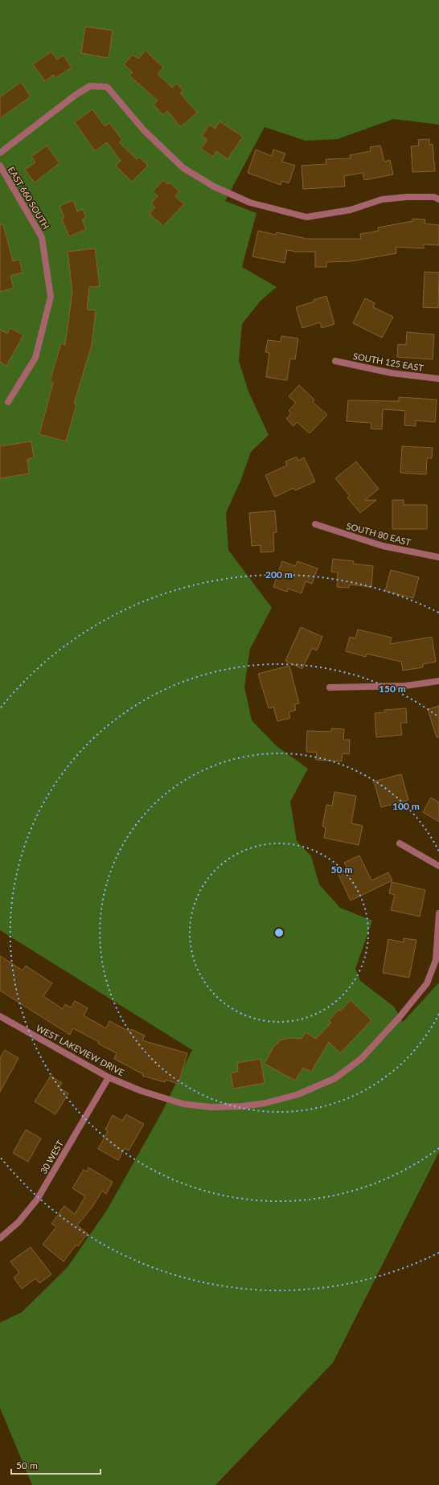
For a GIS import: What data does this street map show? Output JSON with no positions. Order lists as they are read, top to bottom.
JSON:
{
  "streets": {
    "street": [
      "EAST 660 SOUTH",
      "SOUTH 125 EAST",
      "SOUTH 80 EAST",
      "WEST LAKEVIEW DRIVE",
      "30 WEST"
    ]
  },
  "crossings": [
    ["WEST LAKEVIEW DRIVE", "30 WEST"]
  ],
  "scale_bar": "50 m",
  "rings": [
    "200 m",
    "150 m",
    "100 m",
    "50 m"
  ]
}
